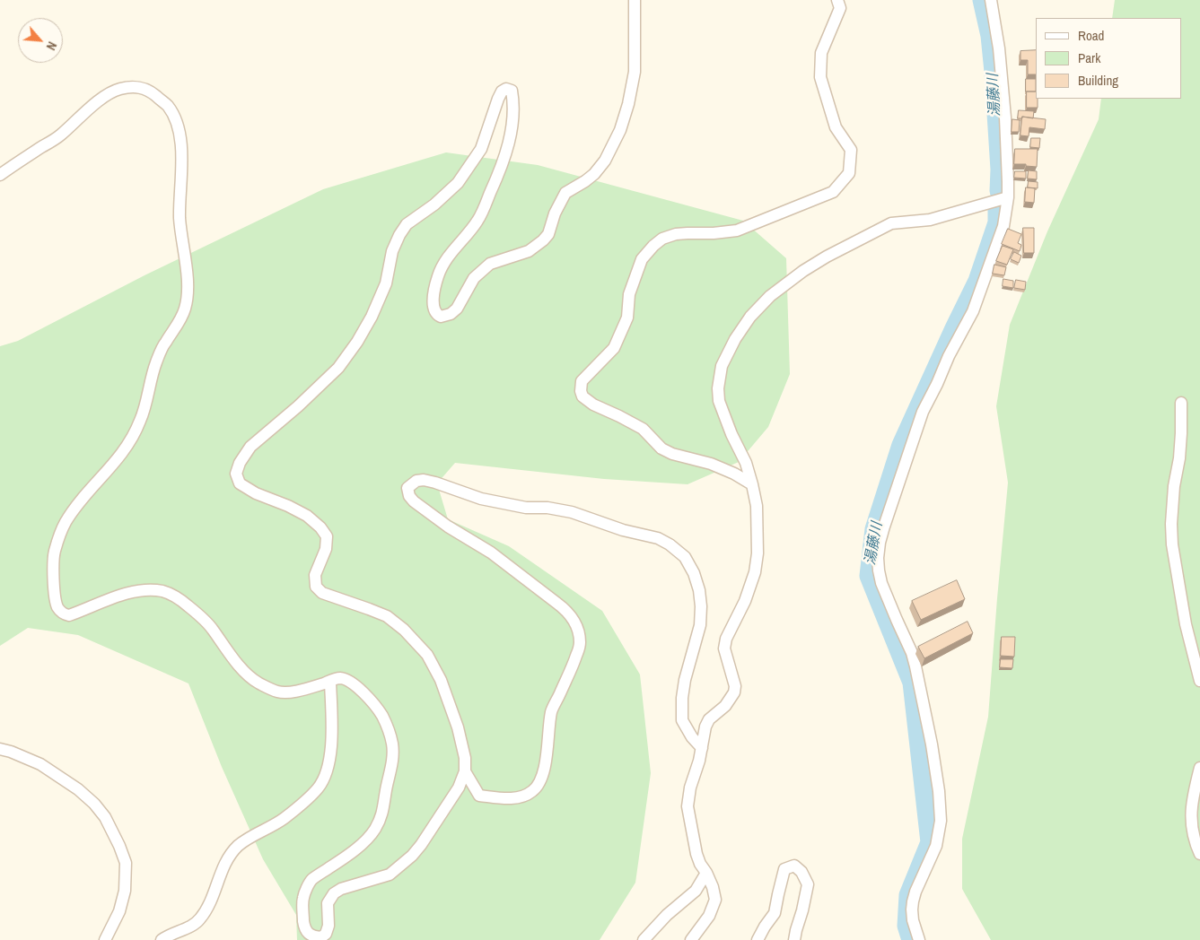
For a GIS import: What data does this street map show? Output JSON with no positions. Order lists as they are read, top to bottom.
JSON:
{
  "water": ["湯藤川"],
  "legend": ["Road", "Park", "Building"],
  "north": "bottom right"
}
